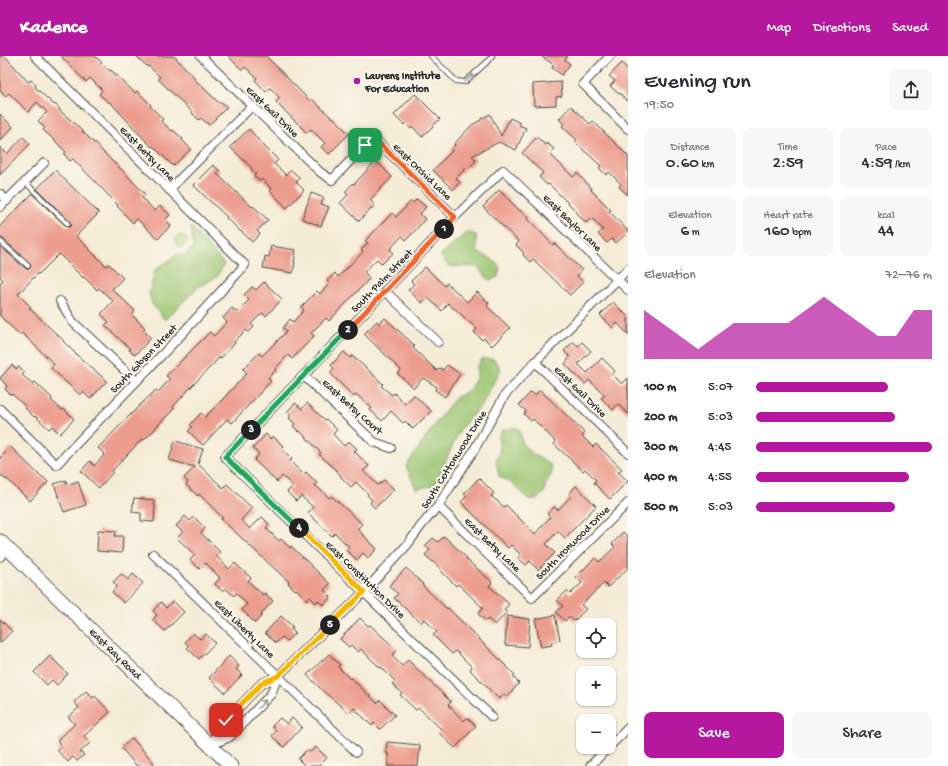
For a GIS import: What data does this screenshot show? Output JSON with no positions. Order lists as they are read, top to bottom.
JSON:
{
  "streets": {
    "main road": ["East Ray Road"],
    "street": [
      "East Gail Drive",
      "East Betsy Lane",
      "East Orchid Lane",
      "East Baylor Lane",
      "South Palm Street",
      "South Gibson Street",
      "East Betsy Court",
      "South Cottonwood Drive",
      "South Ironwood Drive",
      "East Constitution Drive",
      "East Liberty Lane"
    ]
  },
  "crossings": [
    ["East Gail Drive", "East Orchid Lane"],
    ["East Gail Drive", "South Cottonwood Drive"],
    ["East Betsy Lane", "South Gibson Street"],
    ["East Betsy Lane", "South Cottonwood Drive"],
    ["East Betsy Lane", "South Ironwood Drive"],
    ["East Orchid Lane", "South Palm Street"],
    ["East Baylor Lane", "South Palm Street"],
    ["East Baylor Lane", "South Cottonwood Drive"],
    ["South Palm Street", "East Betsy Court"],
    ["South Palm Street", "East Constitution Drive"],
    ["South Cottonwood Drive", "East Constitution Drive"],
    ["South Cottonwood Drive", "East Liberty Lane"],
    ["South Cottonwood Drive", "East Ray Road"]
  ],
  "places": ["Laurens Institute For Education"],
  "page": {
    "header": "Kadence",
    "nav": ["Map", "Directions", "Saved"],
    "heading": ["Evening run", "19:50"],
    "stats": [
      ["Distance", "0.60 km"],
      ["Time", "2:59"],
      ["Pace", "4:59 /km"],
      ["Elevation", "6 m"],
      ["Heart rate", "160 bpm"],
      ["kcal", "44"]
    ],
    "pins": [
      "1",
      "2",
      "3",
      "4",
      "5"
    ],
    "chart": ["Elevation", "72–76 m"],
    "list": [
      {
        "name": "100 m",
        "note": "5:07"
      },
      {
        "name": "200 m",
        "note": "5:03"
      },
      {
        "name": "300 m",
        "note": "4:45"
      },
      {
        "name": "400 m",
        "note": "4:55"
      },
      {
        "name": "500 m",
        "note": "5:03"
      }
    ],
    "map_buttons": ["+", "−"],
    "buttons": ["Save", "Share"]
  }
}
